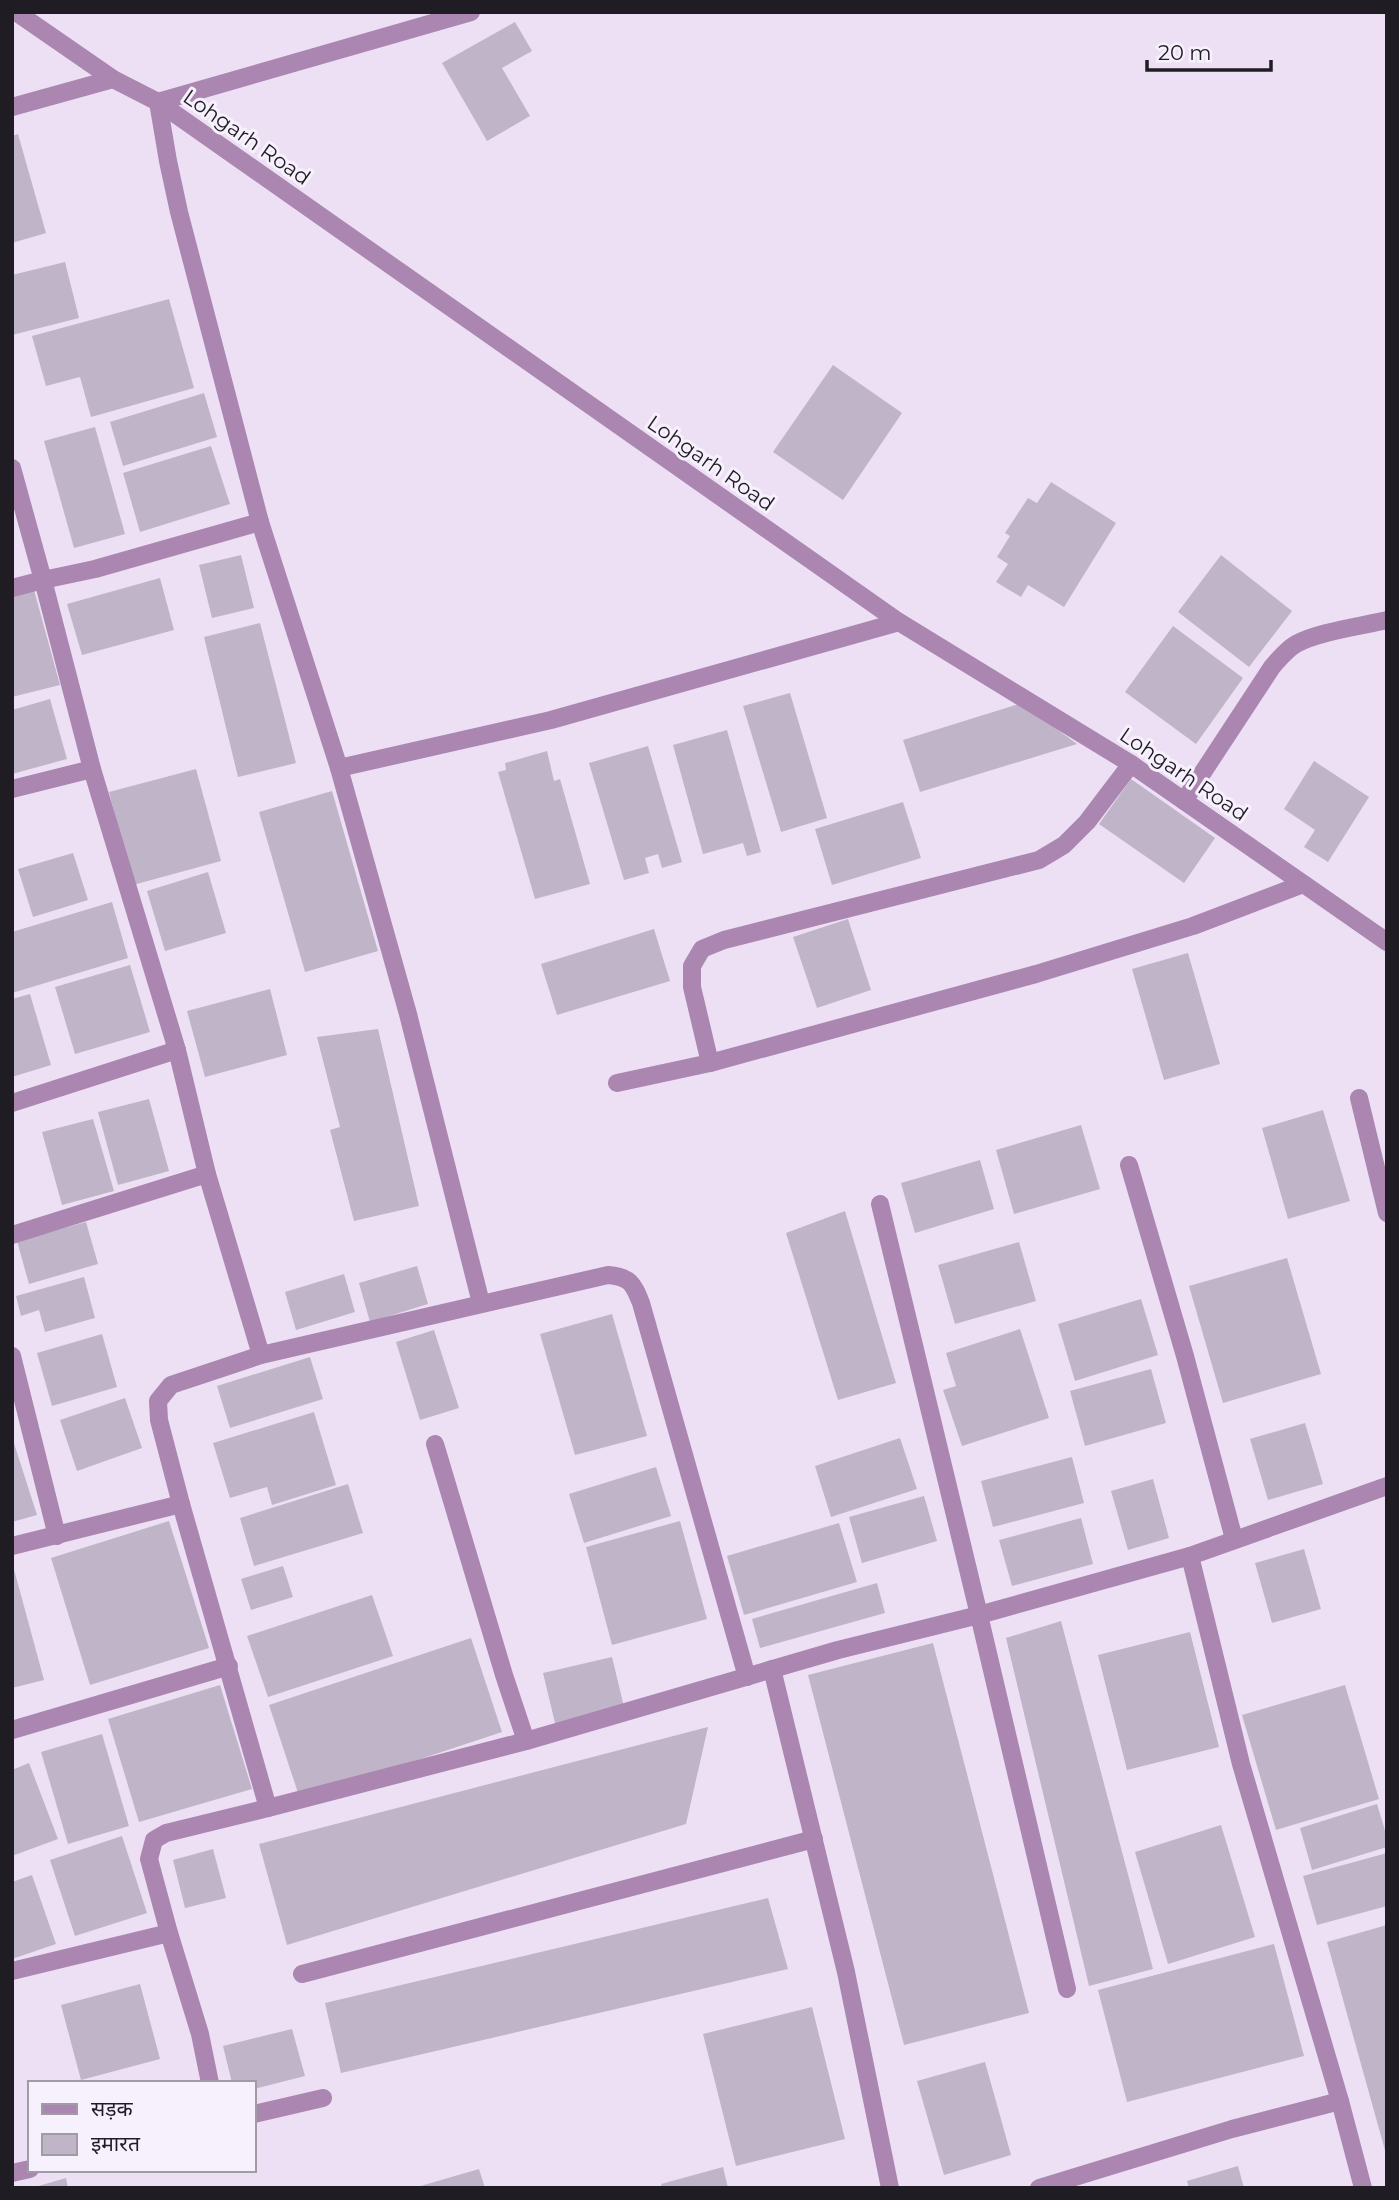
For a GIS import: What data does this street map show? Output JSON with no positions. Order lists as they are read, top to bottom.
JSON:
{
  "streets": {
    "street": ["Lohgarh Road"]
  },
  "legend": ["सड़क", "इमारत"],
  "scale_bar": "20 m"
}
